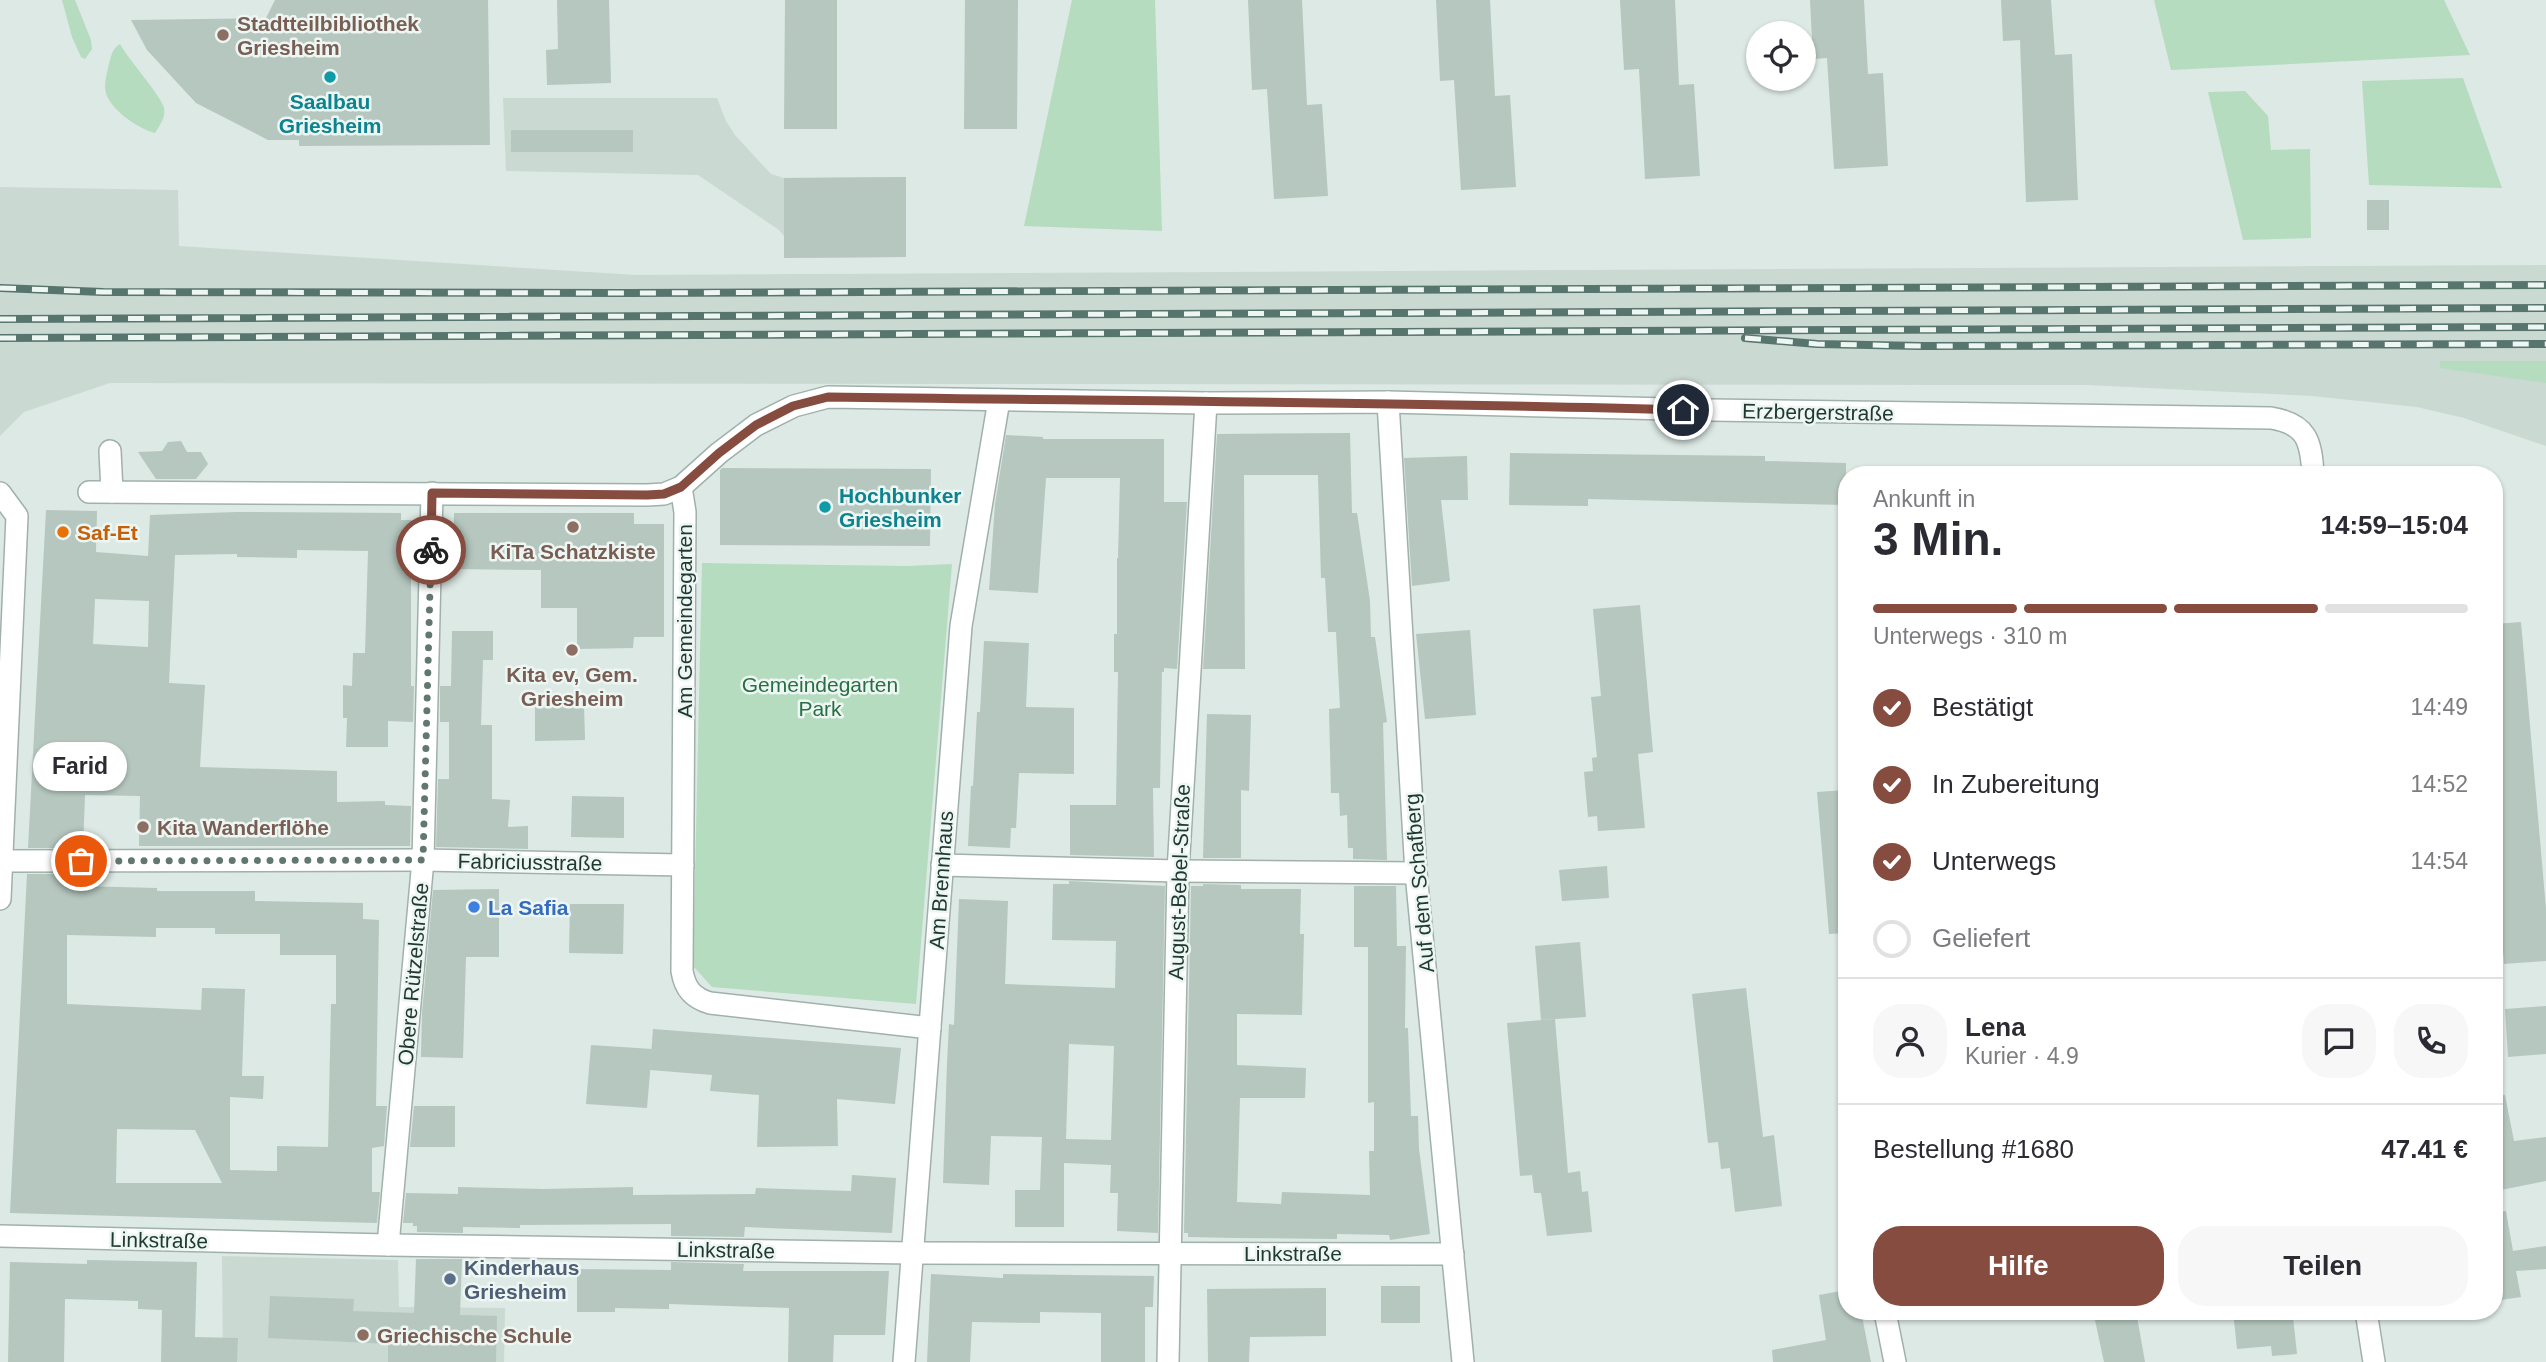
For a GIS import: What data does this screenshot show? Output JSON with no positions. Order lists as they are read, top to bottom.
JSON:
{
  "streets": {
    "street": [
      "Erzbergerstraße",
      "Am Gemeindegarten",
      "Fabriciusstraße",
      "Am Brennhaus",
      "August-Bebel-Straße",
      "Auf dem Schafberg",
      "Obere Rützelstraße",
      "Linkstraße"
    ]
  },
  "crossings": [
    ["Erzbergerstraße", "Am Gemeindegarten"],
    ["Erzbergerstraße", "Am Brennhaus"],
    ["Erzbergerstraße", "August-Bebel-Straße"],
    ["Erzbergerstraße", "Auf dem Schafberg"],
    ["Am Gemeindegarten", "Fabriciusstraße"],
    ["Am Gemeindegarten", "Am Brennhaus"],
    ["Fabriciusstraße", "Obere Rützelstraße"],
    ["Am Brennhaus", "Linkstraße"],
    ["August-Bebel-Straße", "Linkstraße"],
    ["Auf dem Schafberg", "Linkstraße"],
    ["Obere Rützelstraße", "Linkstraße"]
  ],
  "parks": ["Gemeindegarten Park"],
  "places": [
    "Stadtteilbibliothek Griesheim",
    "Saalbau Griesheim",
    "Hochbunker Griesheim",
    "KiTa Schatzkiste",
    "Saf-Et",
    "Kita ev, Gem. Griesheim",
    "Kita Wanderflöhe",
    "Farid",
    "La Safia",
    "Kinderhaus Griesheim",
    "Griechische Schule"
  ],
  "page": {
    "heading": ["3 Min.", "Ankunft in", "14:59–15:04"],
    "panel": [
      "Lena",
      "Kurier · 4.9",
      "Bestellung #1680",
      "47.41 €"
    ],
    "bar": "Unterwegs · 310 m",
    "list": [
      ["Bestätigt", "14:49"],
      ["In Zubereitung", "14:52"],
      ["Unterwegs", "14:54"],
      "Geliefert"
    ],
    "bubble": "Farid",
    "buttons": ["Hilfe", "Teilen"]
  }
}
